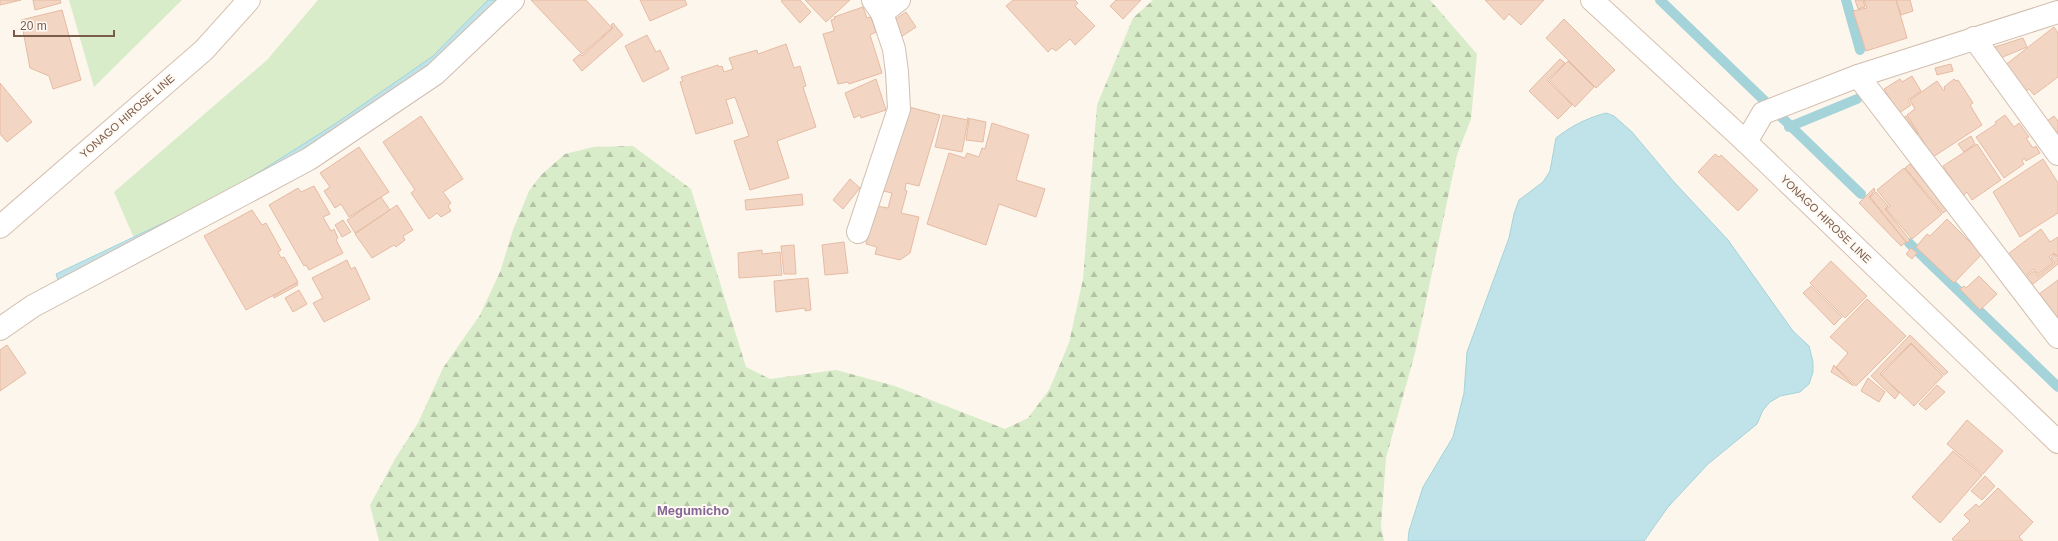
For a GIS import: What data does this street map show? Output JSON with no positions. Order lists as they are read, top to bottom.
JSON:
{
  "streets": {
    "street": ["YONAGO HIROSE LINE"]
  },
  "districts": ["Megumicho"],
  "scale_bar": "20 m"
}
